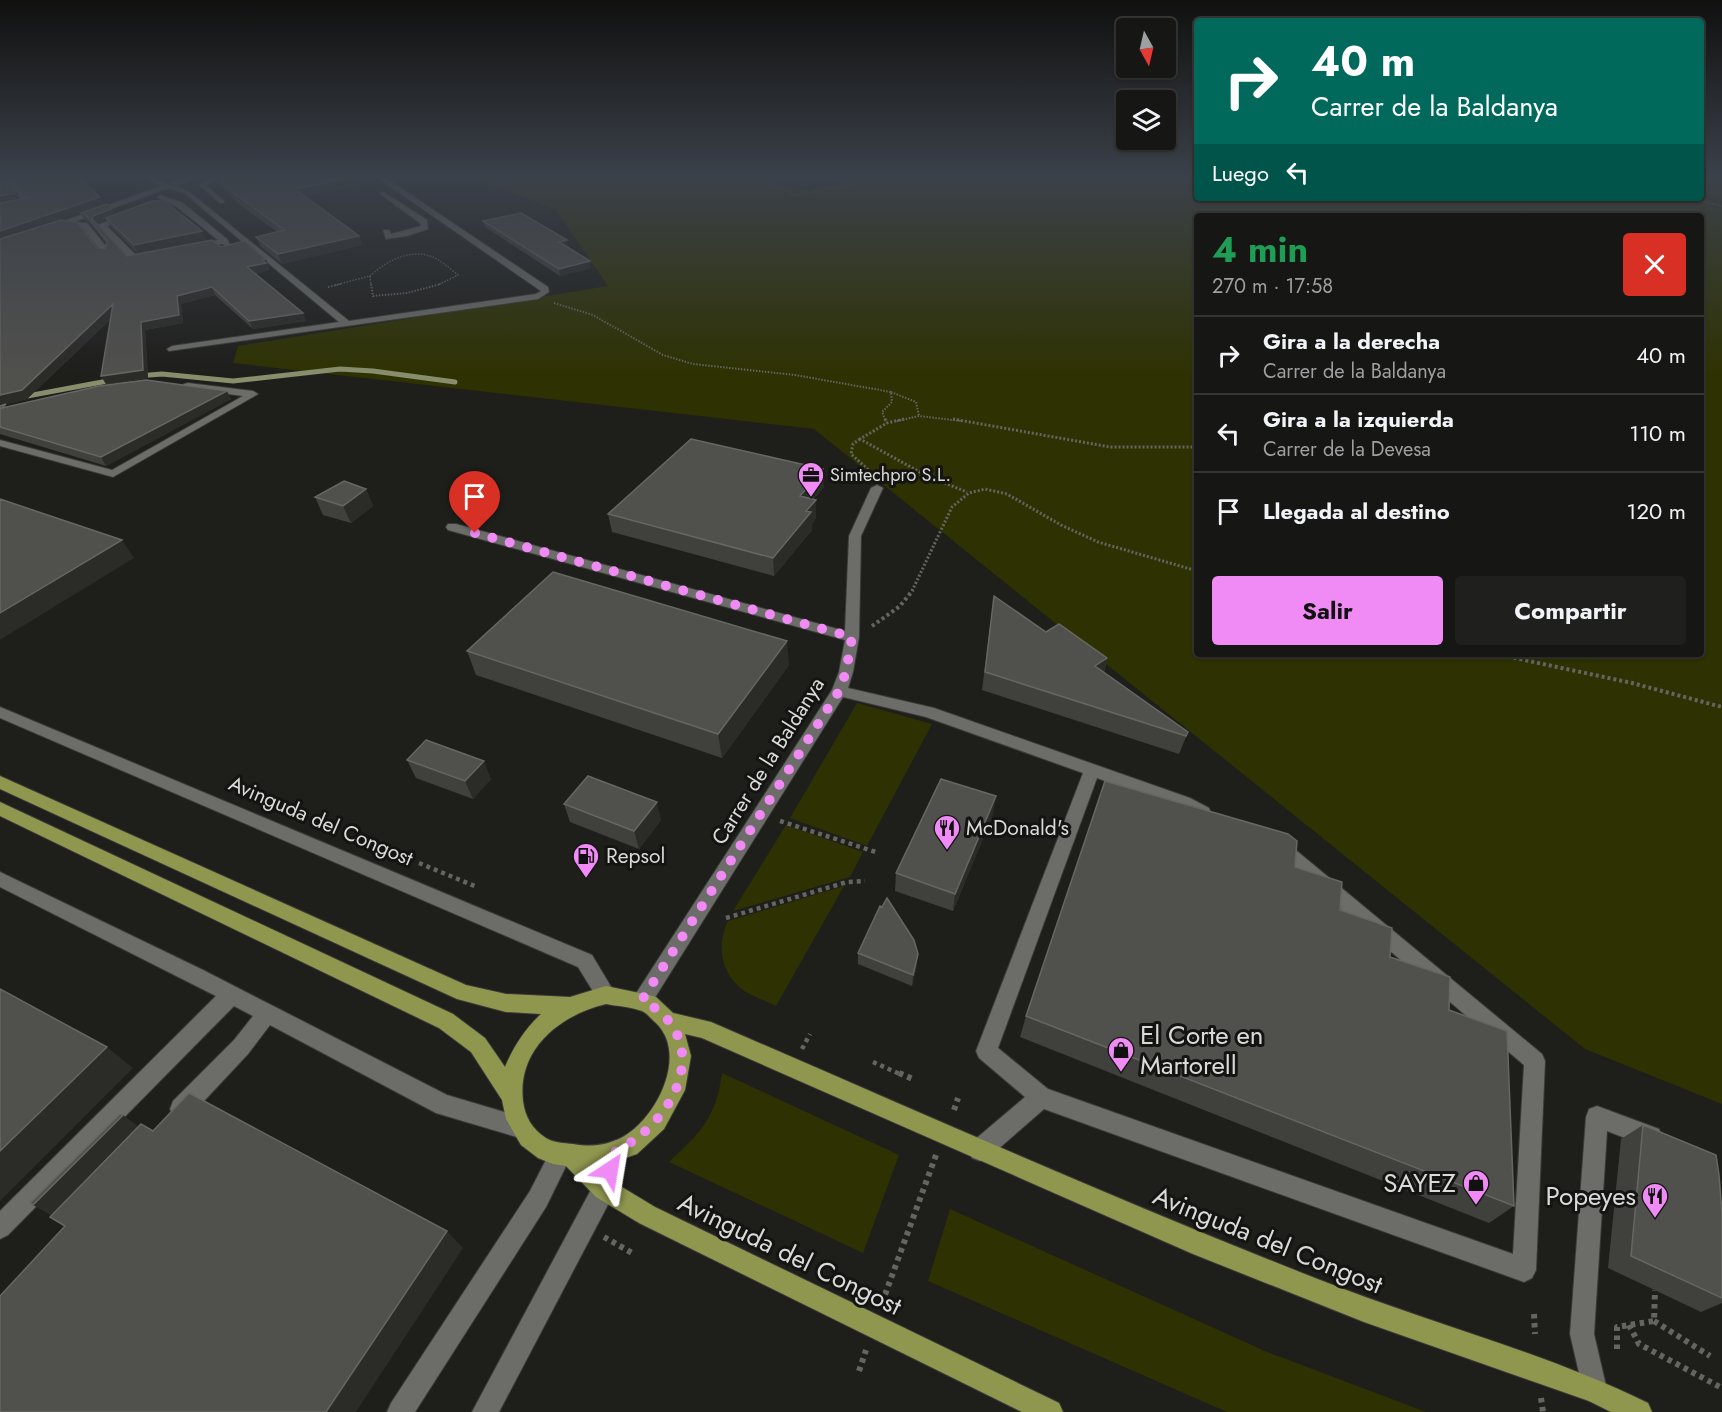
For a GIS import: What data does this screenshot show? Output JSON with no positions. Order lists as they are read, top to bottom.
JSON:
{
  "streets": {
    "main road": ["Avinguda del Congost"],
    "street": ["Carrer de la Baldanya"]
  },
  "crossings": [
    ["Carrer de la Baldanya", "Avinguda del Congost"]
  ],
  "places": {
    "office": ["Simtechpro S.L."],
    "restaurant": ["McDonald's", "Popeyes"],
    "fuel station": ["Repsol"],
    "shop": ["El Corte en Martorell", "SAYEZ"]
  },
  "north": "bottom",
  "page": {
    "turn": ["40 m", "Carrer de la Baldanya"],
    "then": "Luego",
    "heading": ["4 min", "270 m · 17:58"],
    "list": [
      {
        "name": "Gira a la derecha",
        "note": "Carrer de la Baldanya",
        "value": "40 m"
      },
      {
        "name": "Gira a la izquierda",
        "note": "Carrer de la Devesa",
        "value": "110 m"
      },
      {
        "name": "Llegada al destino",
        "value": "120 m"
      }
    ],
    "buttons": ["Salir", "Compartir"]
  }
}
